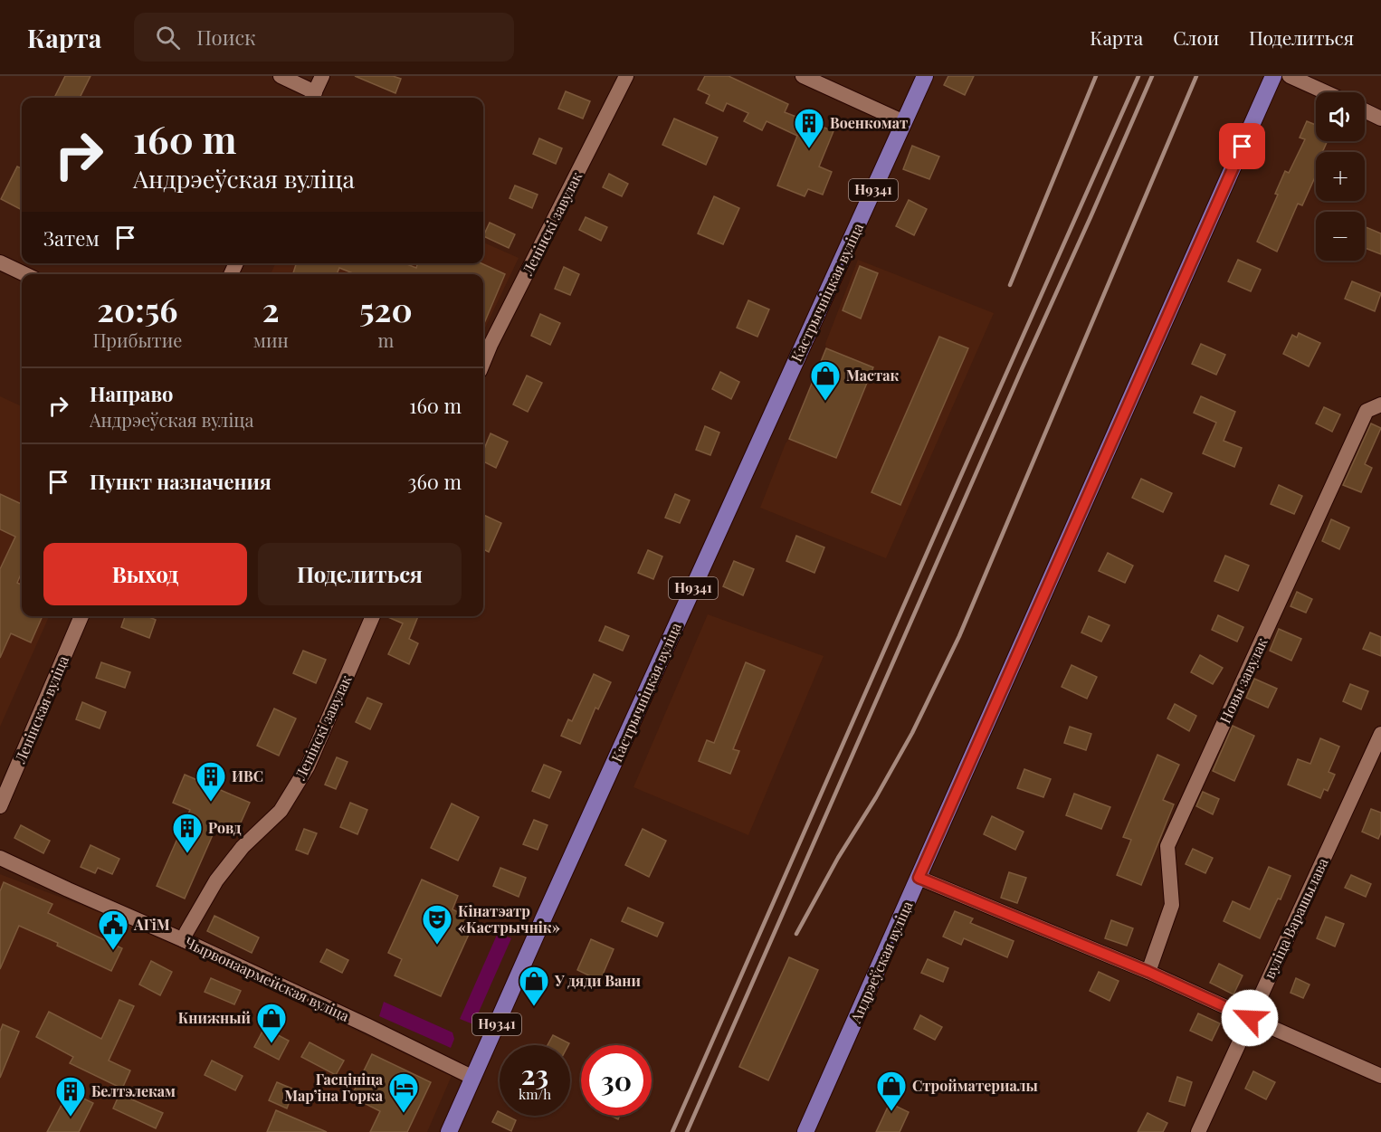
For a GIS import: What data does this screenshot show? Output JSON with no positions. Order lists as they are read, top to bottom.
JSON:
{
  "streets": {
    "main road": ["Н9341", "Кастрычніцкая вуліца", "Андрэеўская вуліца"],
    "street": [
      "Ленінскі завулак",
      "Новы завулак",
      "Ленінская вуліца",
      "вуліца Варашылава",
      "Чырвонаармейская вуліца"
    ]
  },
  "crossings": [
    ["Ленінскі завулак", "Чырвонаармейская вуліца"],
    ["Кастрычніцкая вуліца", "Чырвонаармейская вуліца"]
  ],
  "places": {
    "building": [
      "Военкомат",
      "ИВС",
      "Ровд",
      "Белтэлекам"
    ],
    "shop": [
      "Мастак",
      "У дяди Вани",
      "Книжный",
      "Стройматериалы"
    ],
    "theatre": ["Кінатэатр «Кастрычнік»"],
    "public building": ["АГіМ"],
    "hotel": ["Гасцініца Марʼіна Горка"]
  },
  "page": {
    "header": "Карта",
    "search": "Поиск",
    "nav": ["Карта", "Слои", "Поделиться"],
    "map_buttons": ["+", "−"],
    "turn": ["160 m", "Андрэеўская вуліца"],
    "then": "Затем",
    "eta": [
      "20:56",
      "Прибытие",
      "2",
      "мин",
      "520",
      "m"
    ],
    "list": [
      {
        "name": "Направо",
        "note": "Андрэеўская вуліца",
        "value": "160 m"
      },
      {
        "name": "Пункт назначения",
        "value": "360 m"
      }
    ],
    "buttons": ["Выход", "Поделиться"],
    "speed": "23 km/h",
    "limit": "30"
  }
}
